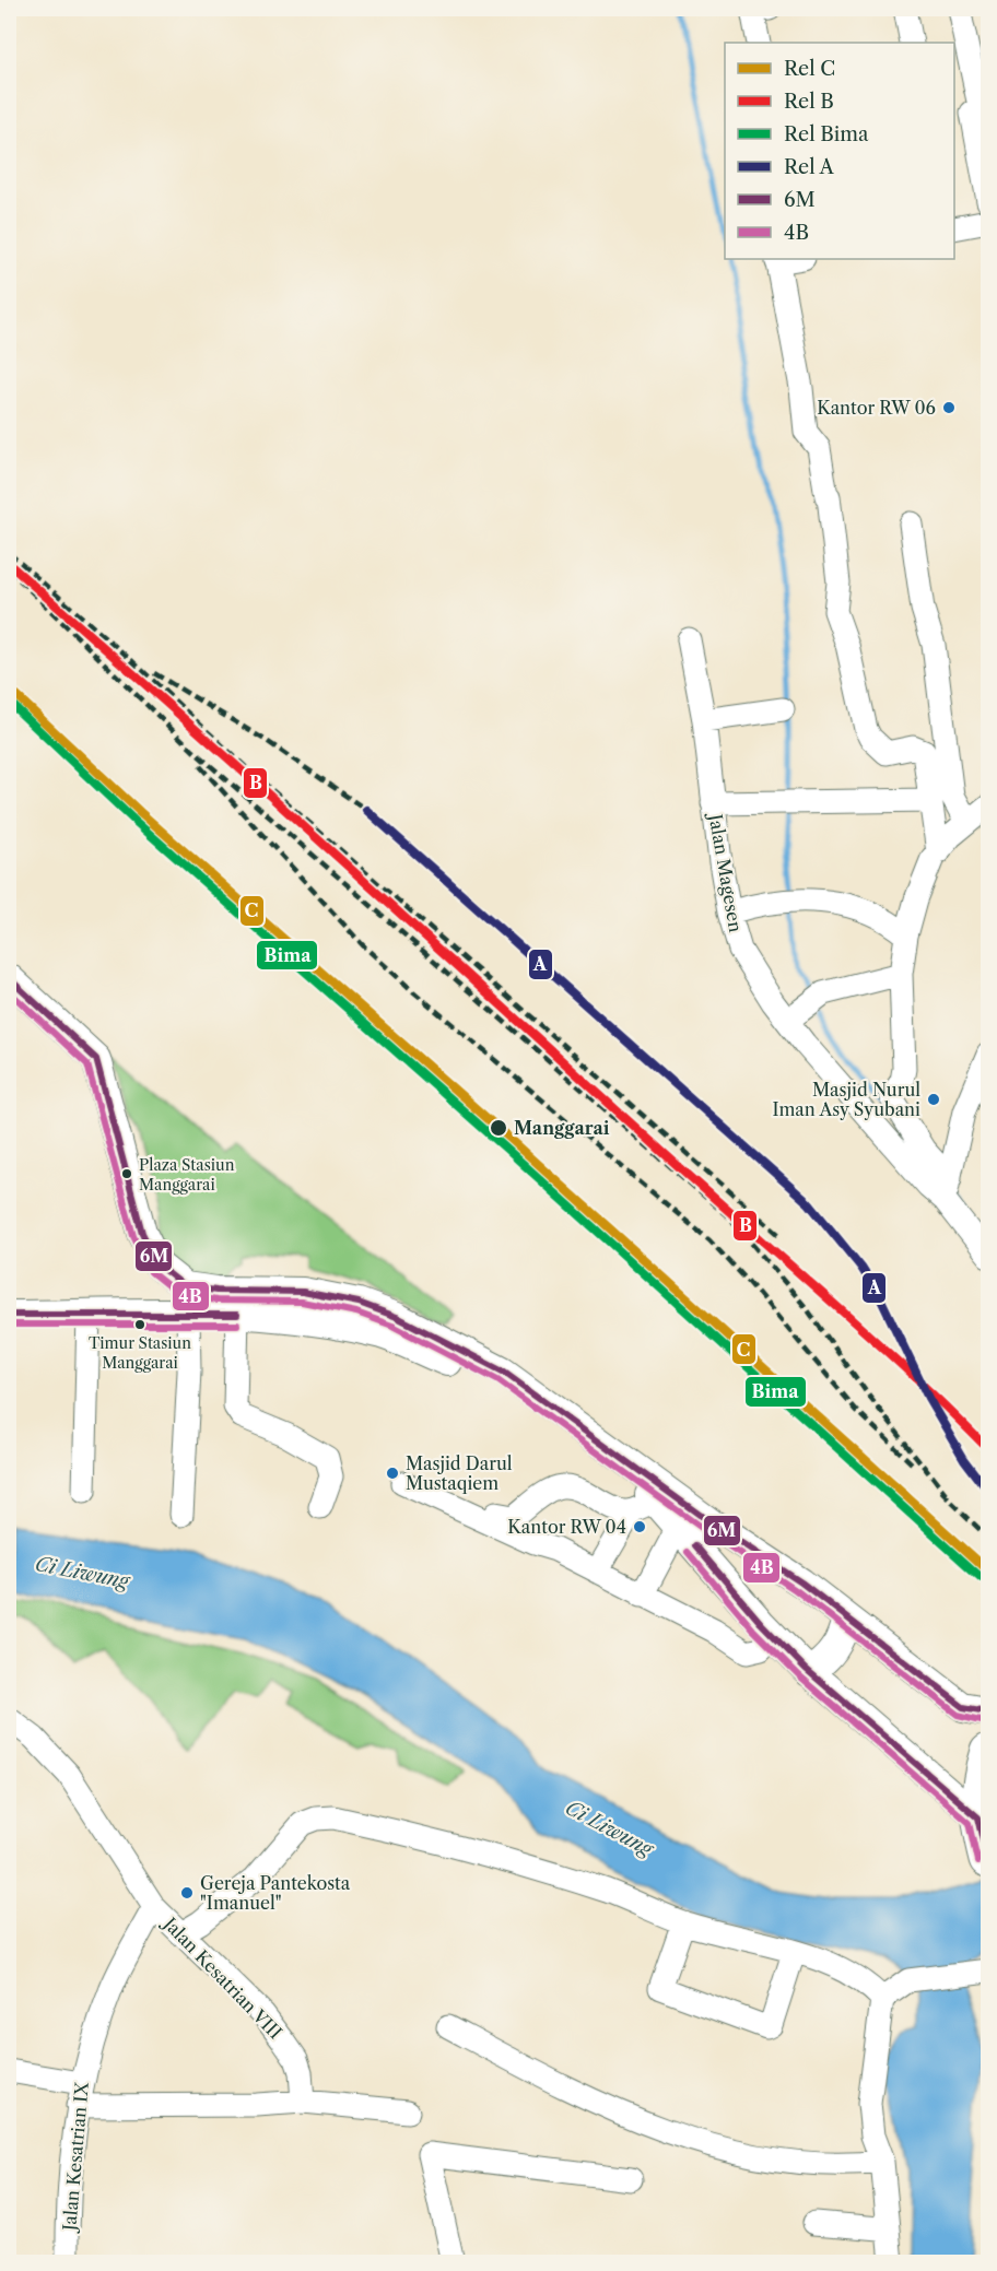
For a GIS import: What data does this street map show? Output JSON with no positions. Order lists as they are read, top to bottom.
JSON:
{
  "streets": {
    "street": ["Jalan Magesen", "Jalan Kesatrian VIII", "Jalan Kesatrian IX"]
  },
  "crossings": [
    ["Jalan Kesatrian VIII", "Jalan Kesatrian IX"]
  ],
  "water": ["Ci Liwung"],
  "places": [
    "Kantor RW 06",
    "Masjid Nurul Iman Asy Syubani",
    "Manggarai",
    "Plaza Stasiun Manggarai",
    "Timur Stasiun Manggarai",
    "Masjid Darul Mustaqiem",
    "Kantor RW 04",
    "Gereja Pantekosta \"Imanuel\""
  ],
  "lines": [
    "rail line B",
    "rail line C",
    "rail line Bima",
    "rail line A",
    "transit line 6M",
    "transit line 4B"
  ],
  "legend": [
    "Rel C",
    "Rel B",
    "Rel Bima",
    "Rel A",
    "6M",
    "4B"
  ]
}
